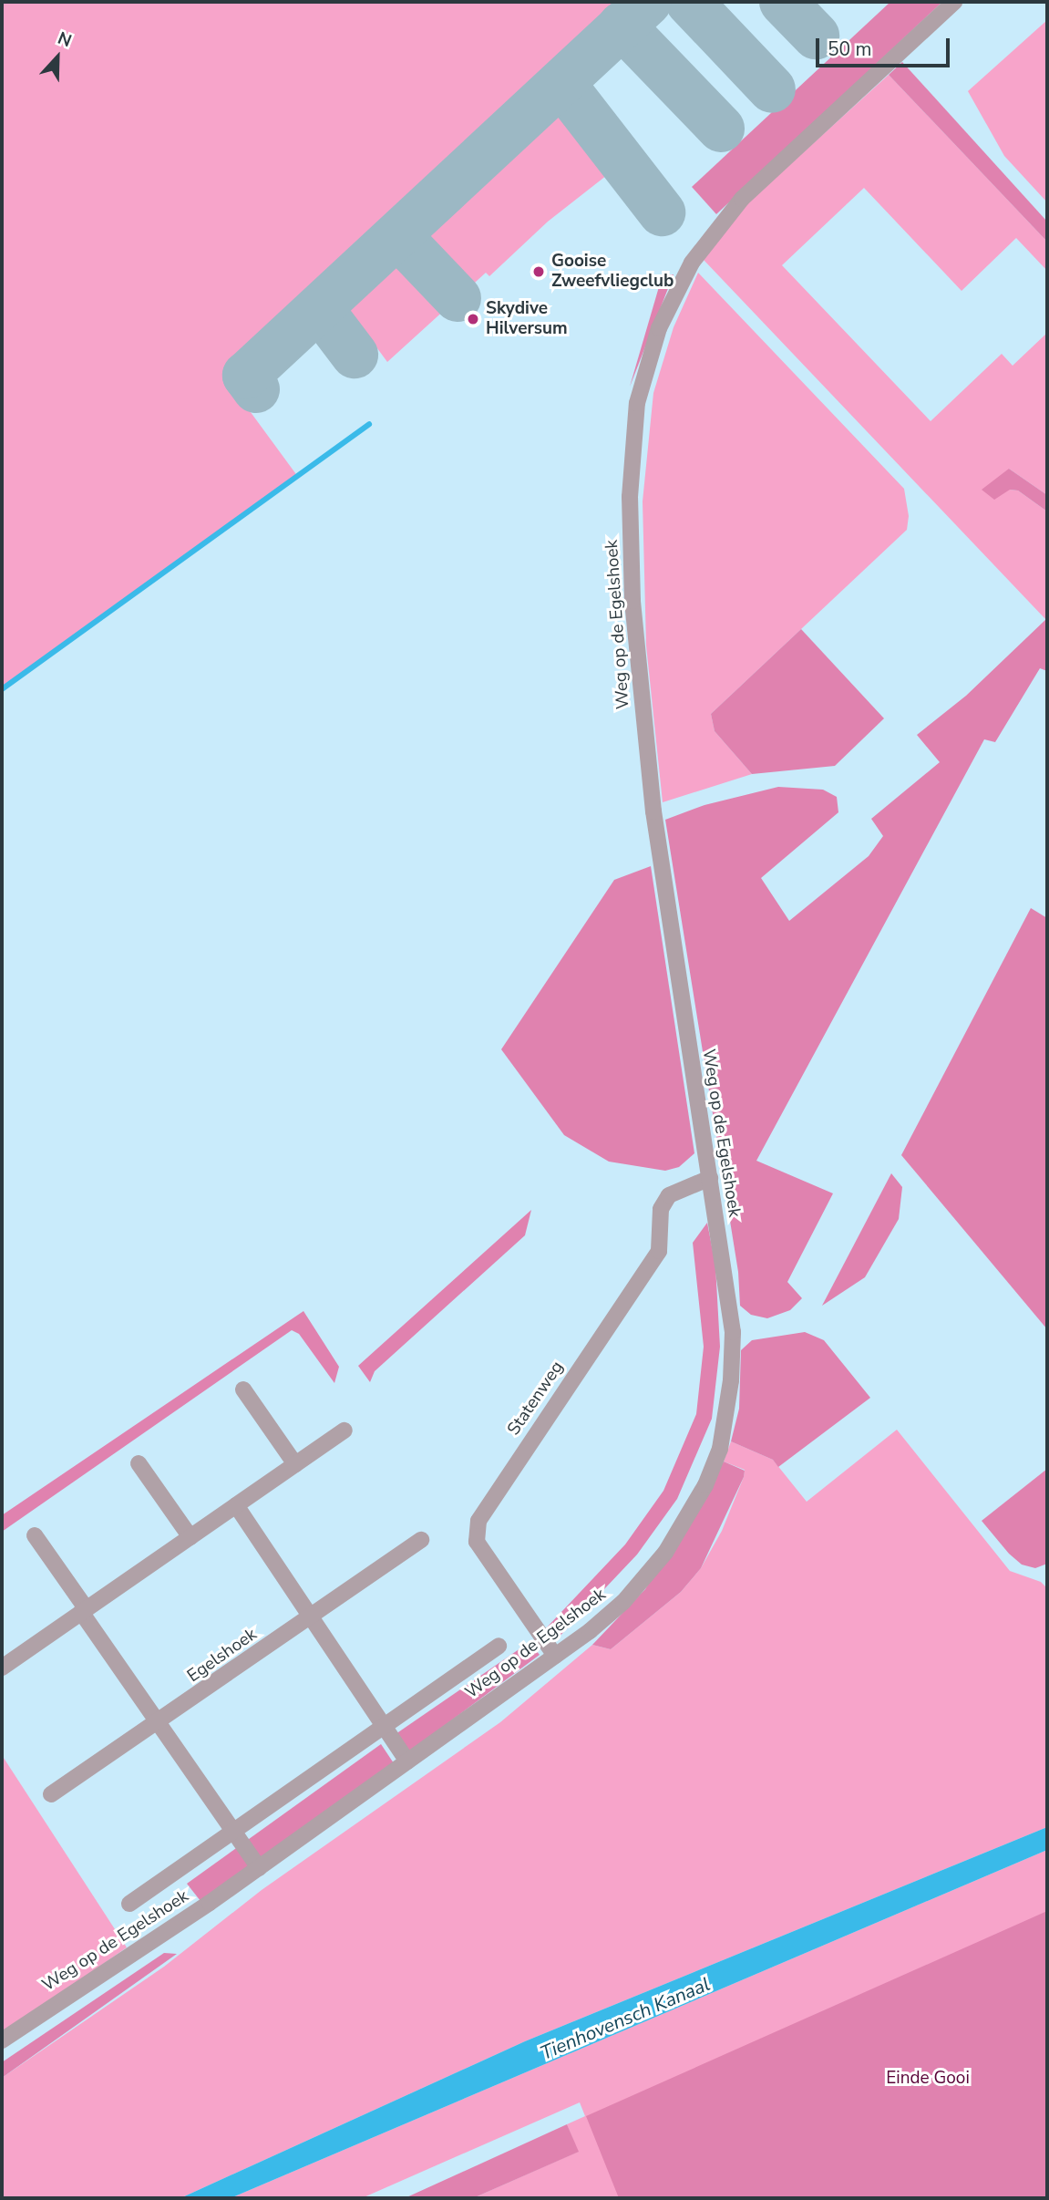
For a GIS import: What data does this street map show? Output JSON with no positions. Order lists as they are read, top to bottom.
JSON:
{
  "streets": {
    "street": ["Weg op de Egelshoek", "Statenweg", "Egelshoek"]
  },
  "crossings": [
    ["Weg op de Egelshoek", "Statenweg"]
  ],
  "water": ["Tienhovensch Kanaal"],
  "parks": ["Einde Gooi"],
  "places": ["Gooise Zweefvliegclub", "Skydive Hilversum"],
  "scale_bar": "50 m",
  "north": "top"
}
